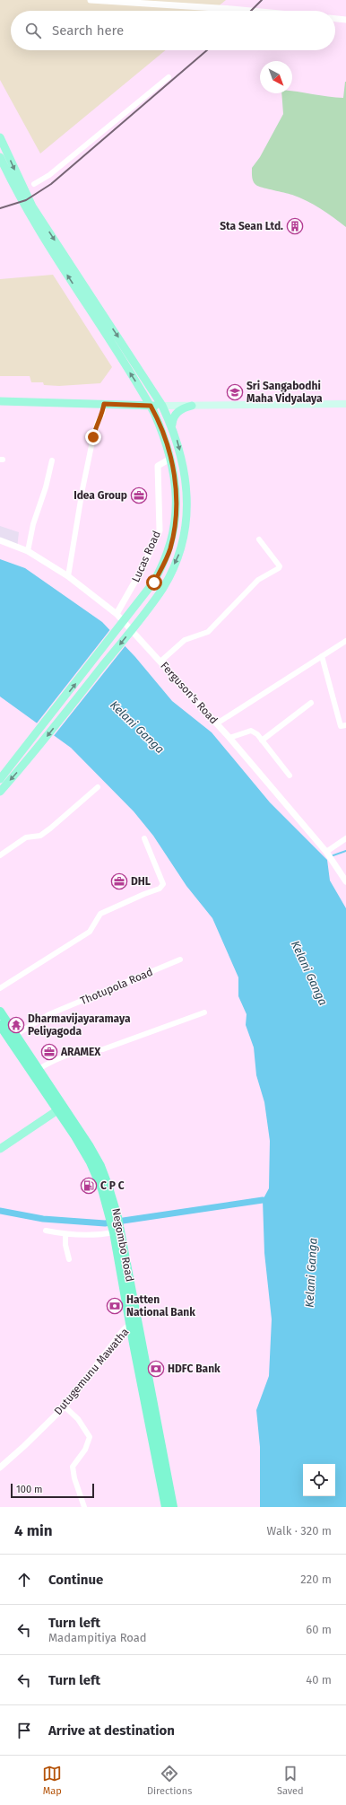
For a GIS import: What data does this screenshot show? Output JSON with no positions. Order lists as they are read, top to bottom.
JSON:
{
  "streets": {
    "highway": ["Negombo Road"],
    "street": [
      "Lucas Road",
      "Ferguson's Road",
      "Thotupola Road",
      "Dutugemunu Mawatha"
    ]
  },
  "crossings": [
    ["Lucas Road", "Ferguson's Road"],
    ["Thotupola Road", "Negombo Road"],
    ["Negombo Road", "Dutugemunu Mawatha"]
  ],
  "water": ["Kelani Ganga"],
  "places": {
    "building": ["Sta Sean Ltd."],
    "school or university": ["Sri Sangabodhi Maha Vidyalaya"],
    "office": ["Idea Group", "DHL", "ARAMEX"],
    "temple": ["Dharmavijayaramaya Peliyagoda"],
    "fuel station": ["C P C"],
    "bank": ["Hatten National Bank", "HDFC Bank"]
  },
  "scale_bar": "100 m",
  "north": "bottom right",
  "page": {
    "search": "Search here",
    "scale": "100 m",
    "heading": ["4 min", "Walk · 320 m"],
    "list": [
      ["Continue", "220 m"],
      ["Turn left", "Madampitiya Road", "60 m"],
      ["Turn left", "40 m"],
      "Arrive at destination"
    ],
    "nav": ["Map", "Directions", "Saved"]
  }
}
